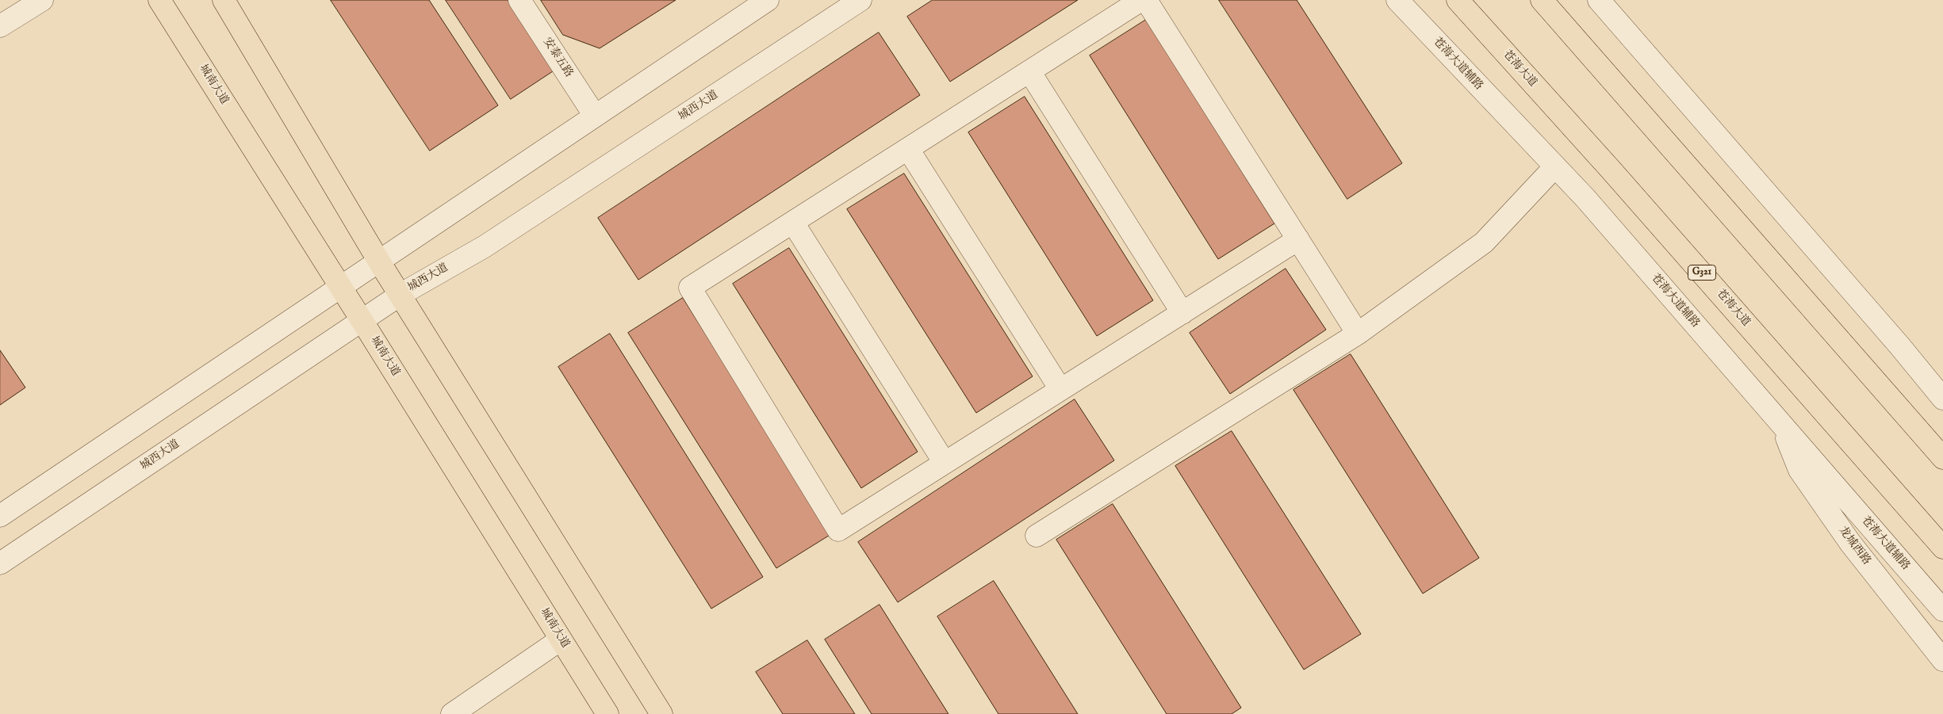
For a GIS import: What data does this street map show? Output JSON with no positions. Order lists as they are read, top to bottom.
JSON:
{
  "streets": {
    "main road": ["苍海大道", "城南大道", "G321"],
    "street": [
      "安泰五路",
      "苍海大道辅路",
      "城西大道",
      "龙城西路"
    ]
  },
  "crossings": [
    ["苍海大道辅路", "龙城西路"],
    ["城南大道", "城西大道"]
  ]
}
